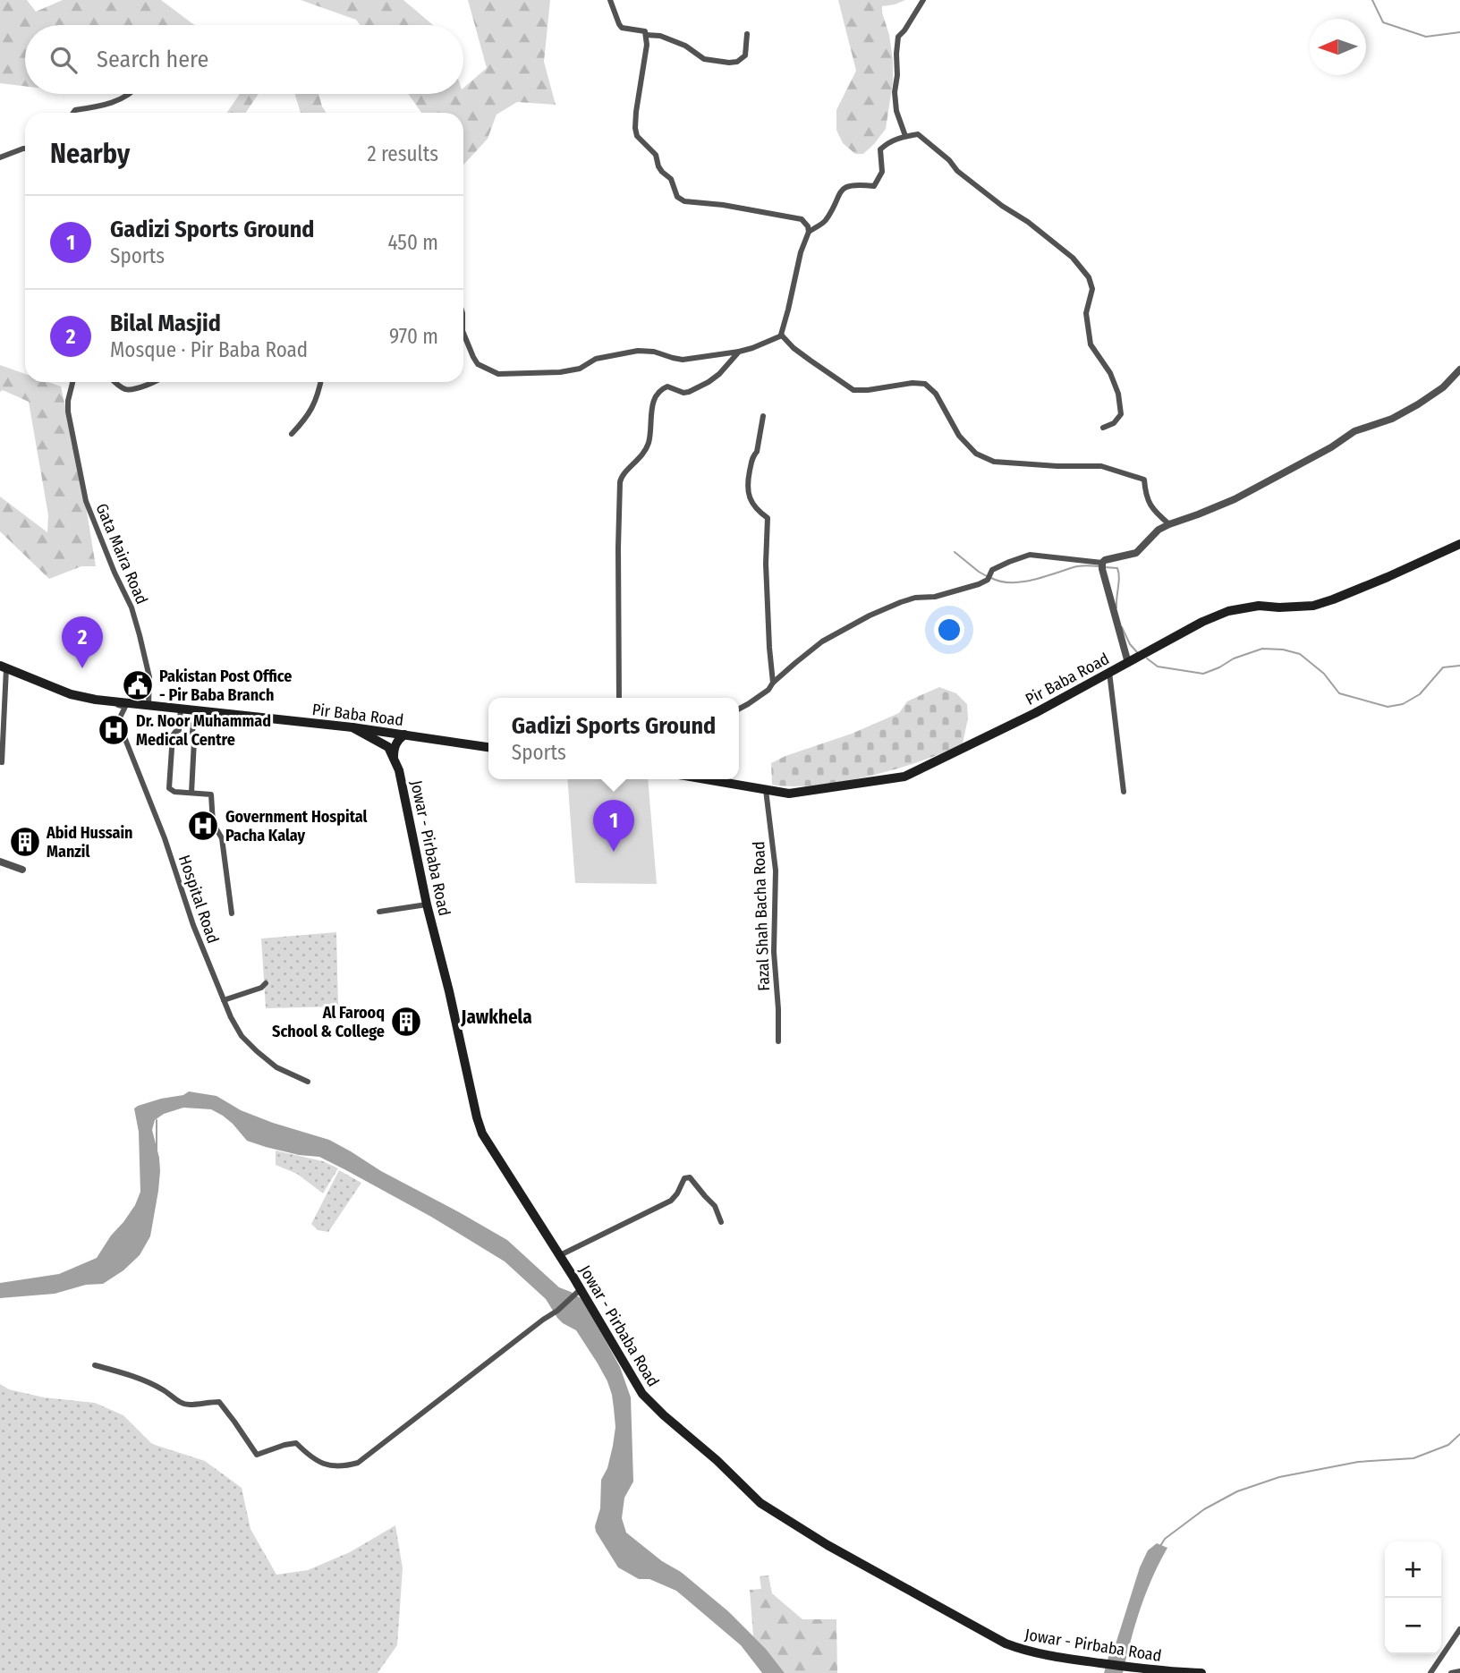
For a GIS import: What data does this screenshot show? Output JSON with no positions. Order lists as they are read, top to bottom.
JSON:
{
  "streets": {
    "main road": ["Pir Baba Road", "Jowar - Pirbaba Road"],
    "street": ["Gata Maira Road", "Hospital Road", "Fazal Shah Bacha Road"]
  },
  "crossings": [
    ["Gata Maira Road", "Pir Baba Road"],
    ["Pir Baba Road", "Hospital Road"],
    ["Pir Baba Road", "Fazal Shah Bacha Road"]
  ],
  "districts": ["Jawkhela"],
  "places": {
    "public building": ["Pakistan Post Office - Pir Baba Branch"],
    "hospital": ["Dr. Noor Muhammad Medical Centre", "Government Hospital Pacha Kalay"],
    "building": ["Abid Hussain Manzil", "Al Farooq School & College"]
  },
  "north": "left",
  "page": {
    "search": "Search here",
    "heading": ["Nearby", "2 results"],
    "list": [
      {
        "mark": "1",
        "name": "Gadizi Sports Ground",
        "note": "Sports",
        "value": "450 m"
      },
      {
        "mark": "2",
        "name": "Bilal Masjid",
        "note": "Mosque · Pir Baba Road",
        "value": "970 m"
      }
    ],
    "pins": ["2", "1"],
    "popup": ["Gadizi Sports Ground", "Sports"],
    "map_buttons": ["+", "−"]
  }
}
